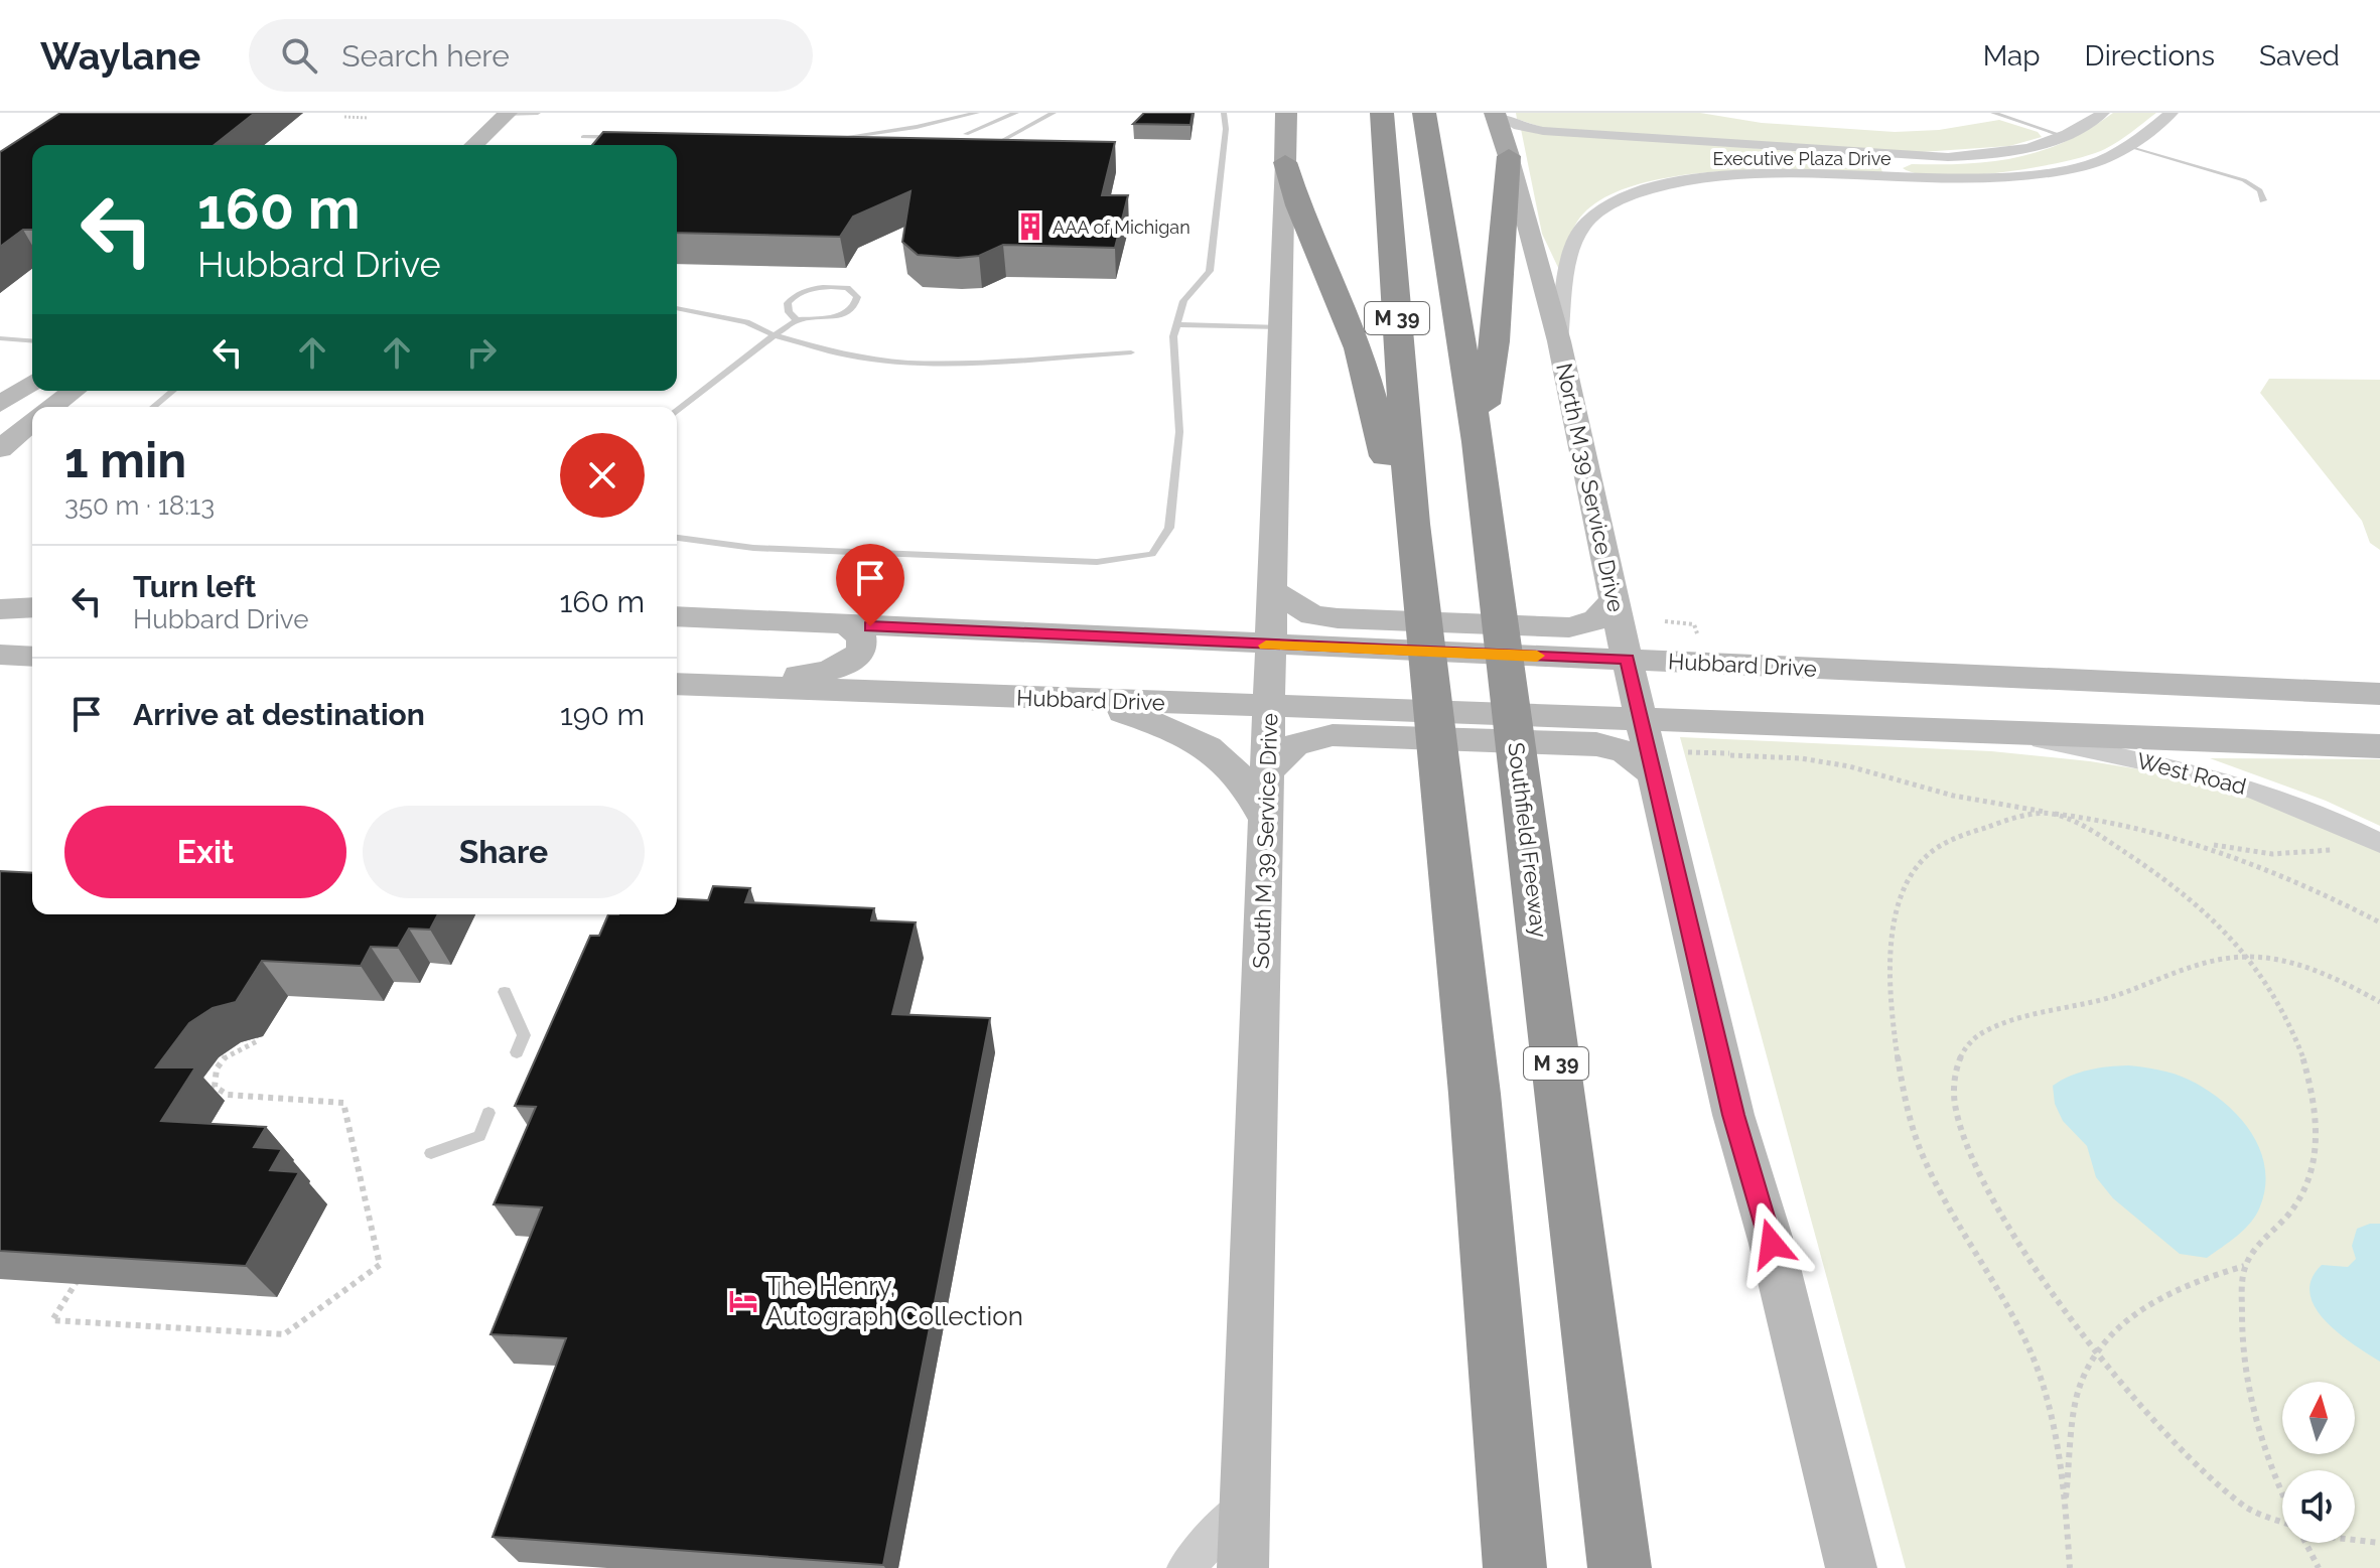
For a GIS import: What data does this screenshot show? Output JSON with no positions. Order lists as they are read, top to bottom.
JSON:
{
  "streets": {
    "highway": ["M 39", "Southfield Freeway"],
    "main road": ["North M 39 Service Drive", "Hubbard Drive", "South M 39 Service Drive"],
    "street": ["Executive Plaza Drive", "West Road"]
  },
  "crossings": [
    ["Executive Plaza Drive", "North M 39 Service Drive"],
    ["North M 39 Service Drive", "Hubbard Drive"],
    ["Hubbard Drive", "South M 39 Service Drive"]
  ],
  "places": {
    "building": ["AAA of Michigan"],
    "hotel": ["The Henry, Autograph Collection"]
  },
  "north": "top",
  "page": {
    "header": "Waylane",
    "search": "Search here",
    "nav": ["Map", "Directions", "Saved"],
    "turn": ["160 m", "Hubbard Drive"],
    "heading": ["1 min", "350 m · 18:13"],
    "list": [
      {
        "name": "Turn left",
        "note": "Hubbard Drive",
        "value": "160 m"
      },
      {
        "name": "Arrive at destination",
        "value": "190 m"
      }
    ],
    "buttons": ["Exit", "Share"]
  }
}
